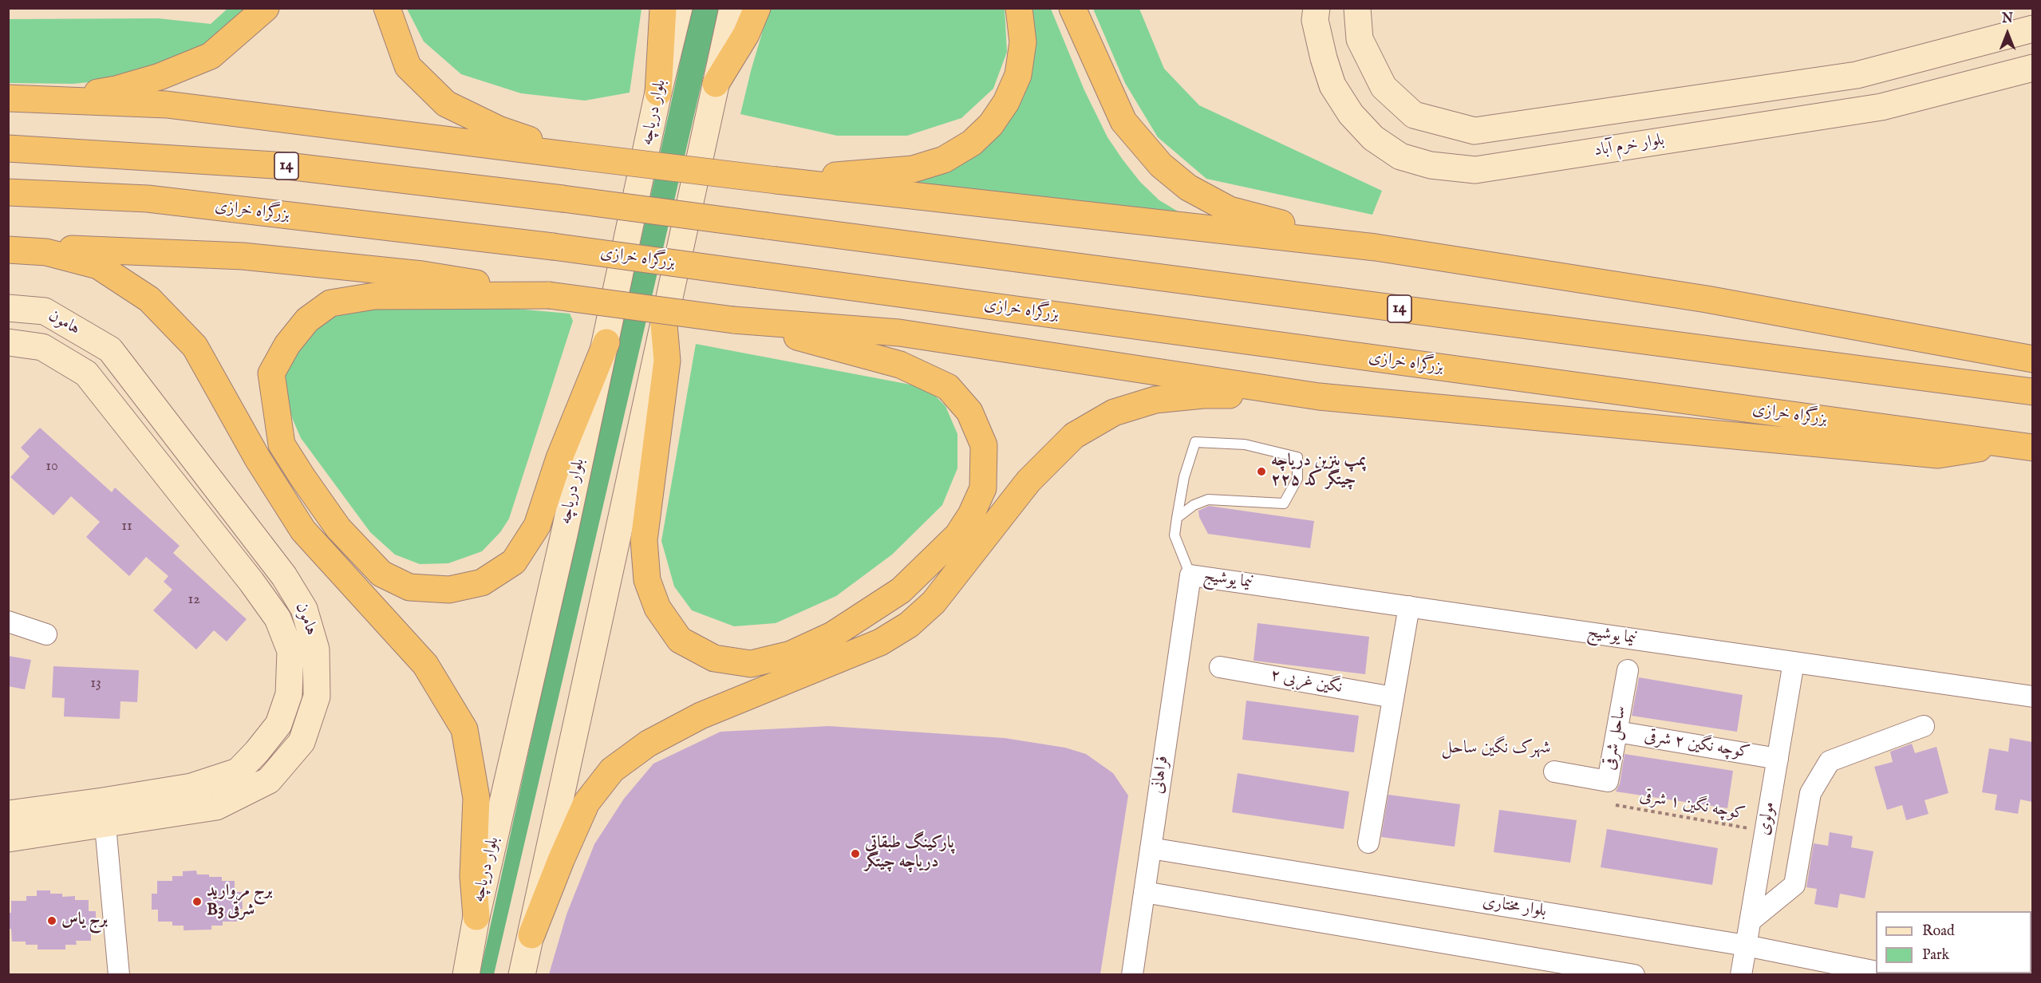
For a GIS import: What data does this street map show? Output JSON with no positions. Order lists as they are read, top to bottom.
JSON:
{
  "streets": {
    "highway": ["14", "بزرگراه خرازی"],
    "street": [
      "بلوار دریاچه",
      "بلوار خرم آباد",
      "هامون",
      "نیما یوشیج",
      "نگین غربی ۲",
      "ساحل شرقی",
      "کوچه نگین ۲ شرقی",
      "فراهانی",
      "مولوی",
      "بلوار مختاری"
    ],
    "path": ["کوچه نگین ۱ شرقی"]
  },
  "crossings": [
    ["نیما یوشیج", "فراهانی"],
    ["نیما یوشیج", "مولوی"],
    ["ساحل شرقی", "کوچه نگین ۲ شرقی"],
    ["کوچه نگین ۲ شرقی", "مولوی"],
    ["فراهانی", "بلوار مختاری"],
    ["کوچه نگین ۱ شرقی", "مولوی"],
    ["مولوی", "بلوار مختاری"]
  ],
  "districts": ["شهرک نگین ساحل"],
  "places": [
    "پمپ بنزین دریاچه چیتگر کد ۲۲۵",
    "پارکینگ طبقاتی دریاچه چیتگر",
    "برج مروارید B3 شرقی",
    "برج یاس"
  ],
  "house_numbers": [
    "10",
    "11",
    "12",
    "13"
  ],
  "legend": ["Road", "Park"],
  "north": "top"
}
